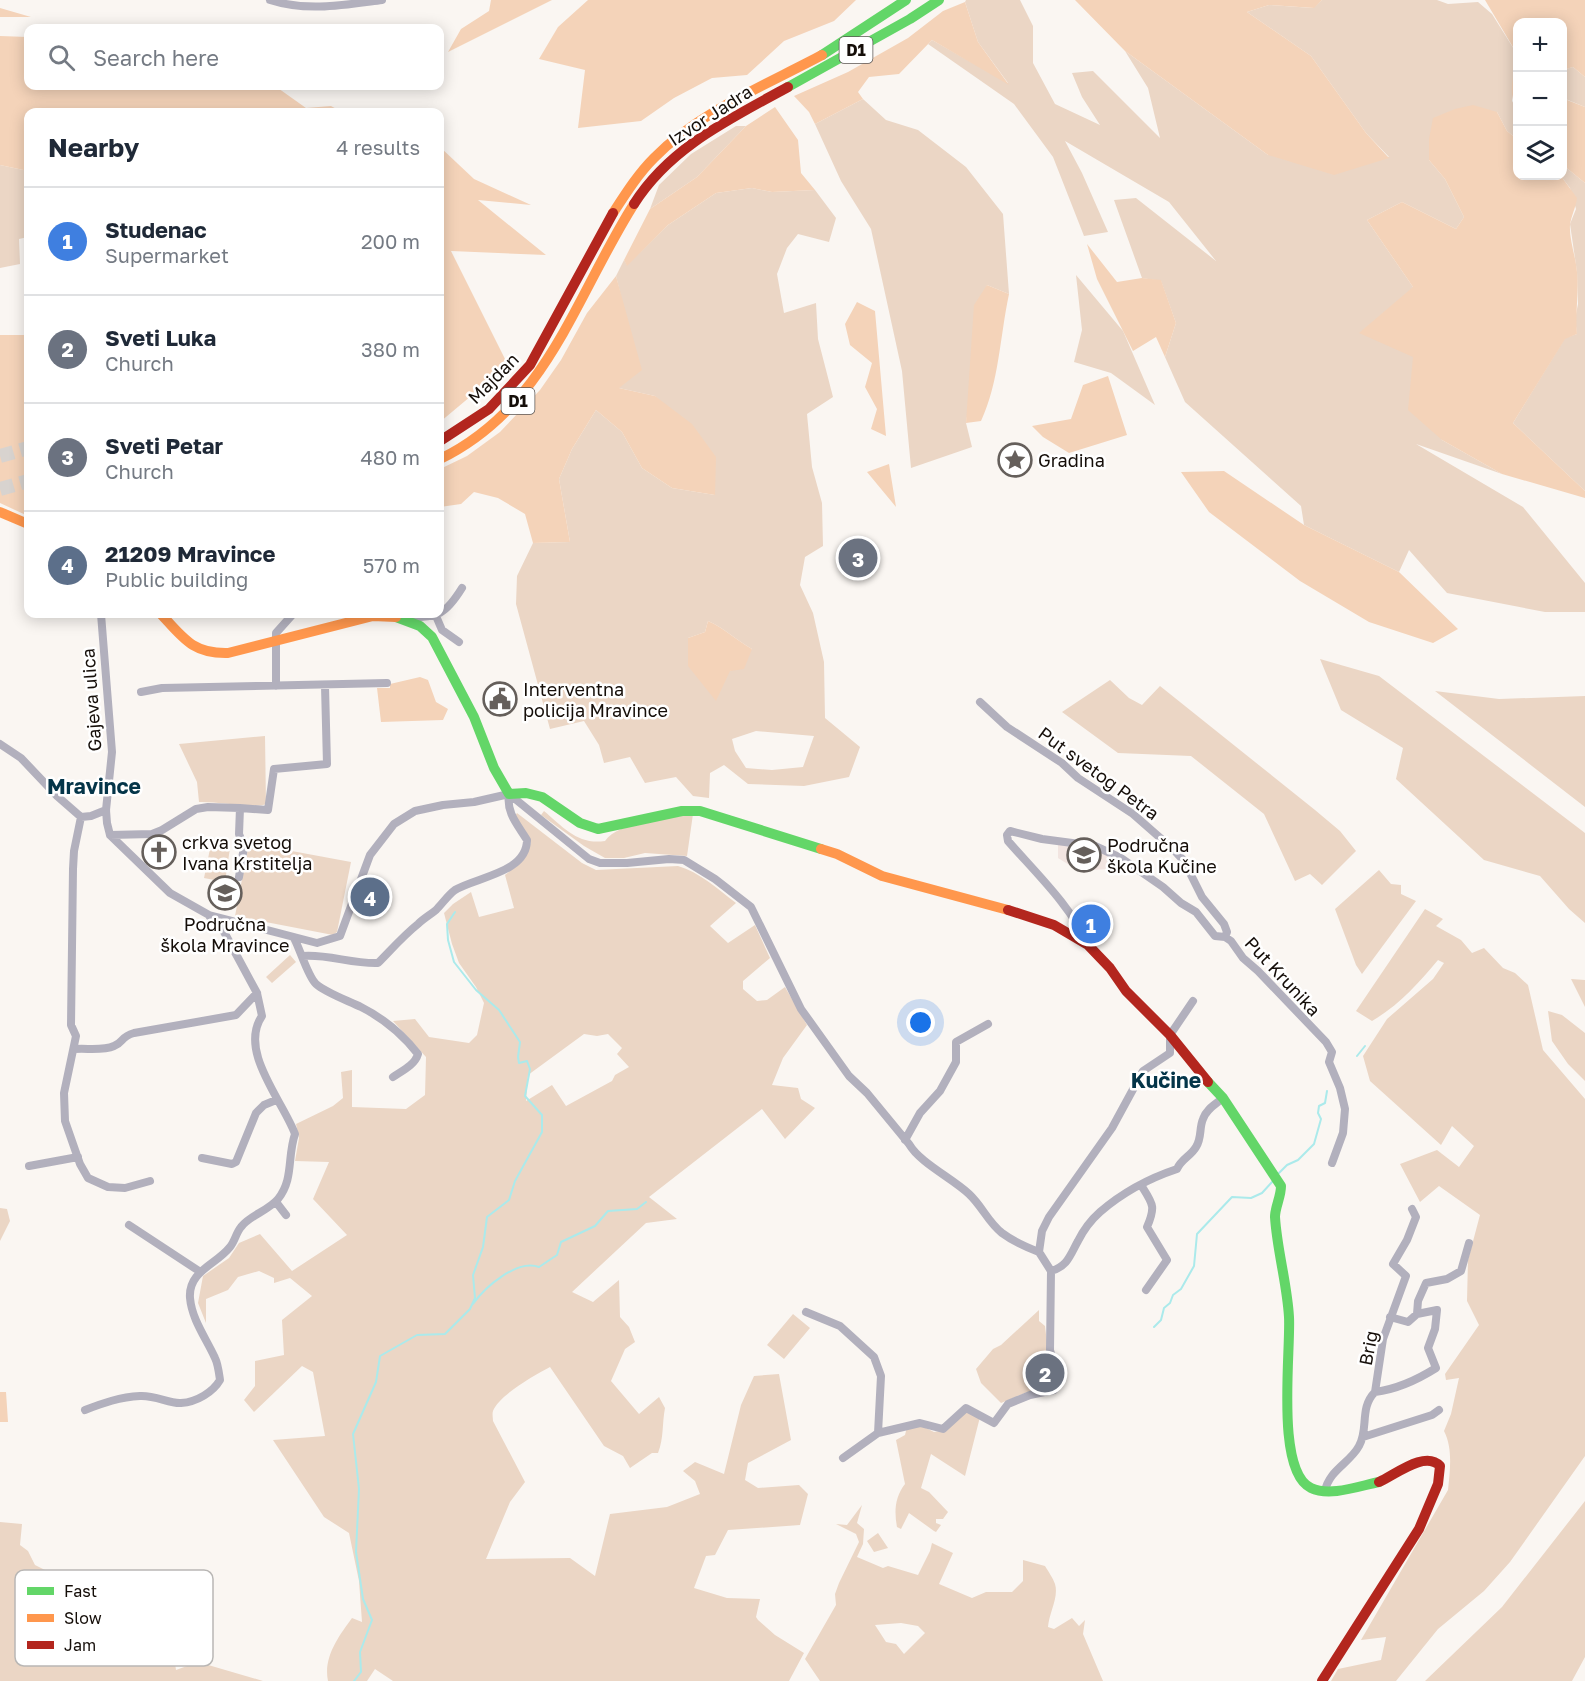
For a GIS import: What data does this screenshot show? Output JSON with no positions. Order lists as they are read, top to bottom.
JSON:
{
  "streets": {
    "main road": ["D1", "Izvor Jadra", "Majdan"],
    "street": [
      "Gajeva ulica",
      "Put svetog Petra",
      "Put Krunika",
      "Brig"
    ]
  },
  "crossings": [
    ["D1", "Izvor Jadra"],
    ["Izvor Jadra", "Majdan"],
    ["Put svetog Petra", "Put Krunika"]
  ],
  "districts": ["Mravince", "Kučine"],
  "places": {
    "place": ["Gradina"],
    "public building": ["Interventna policija Mravince"],
    "church": ["crkva svetog Ivana Krstitelja"],
    "school or university": ["Područna škola Kučine", "Područna škola Mravince"]
  },
  "legend": ["Fast", "Slow", "Jam"],
  "page": {
    "map_buttons": ["+", "−"],
    "search": "Search here",
    "heading": ["Nearby", "4 results"],
    "list": [
      {
        "mark": "1",
        "name": "Studenac",
        "note": "Supermarket",
        "value": "200 m"
      },
      {
        "mark": "2",
        "name": "Sveti Luka",
        "note": "Church",
        "value": "380 m"
      },
      {
        "mark": "3",
        "name": "Sveti Petar",
        "note": "Church",
        "value": "480 m"
      },
      {
        "mark": "4",
        "name": "21209 Mravince",
        "note": "Public building",
        "value": "570 m"
      }
    ],
    "pins": [
      "3",
      "4",
      "1",
      "2"
    ]
  }
}
